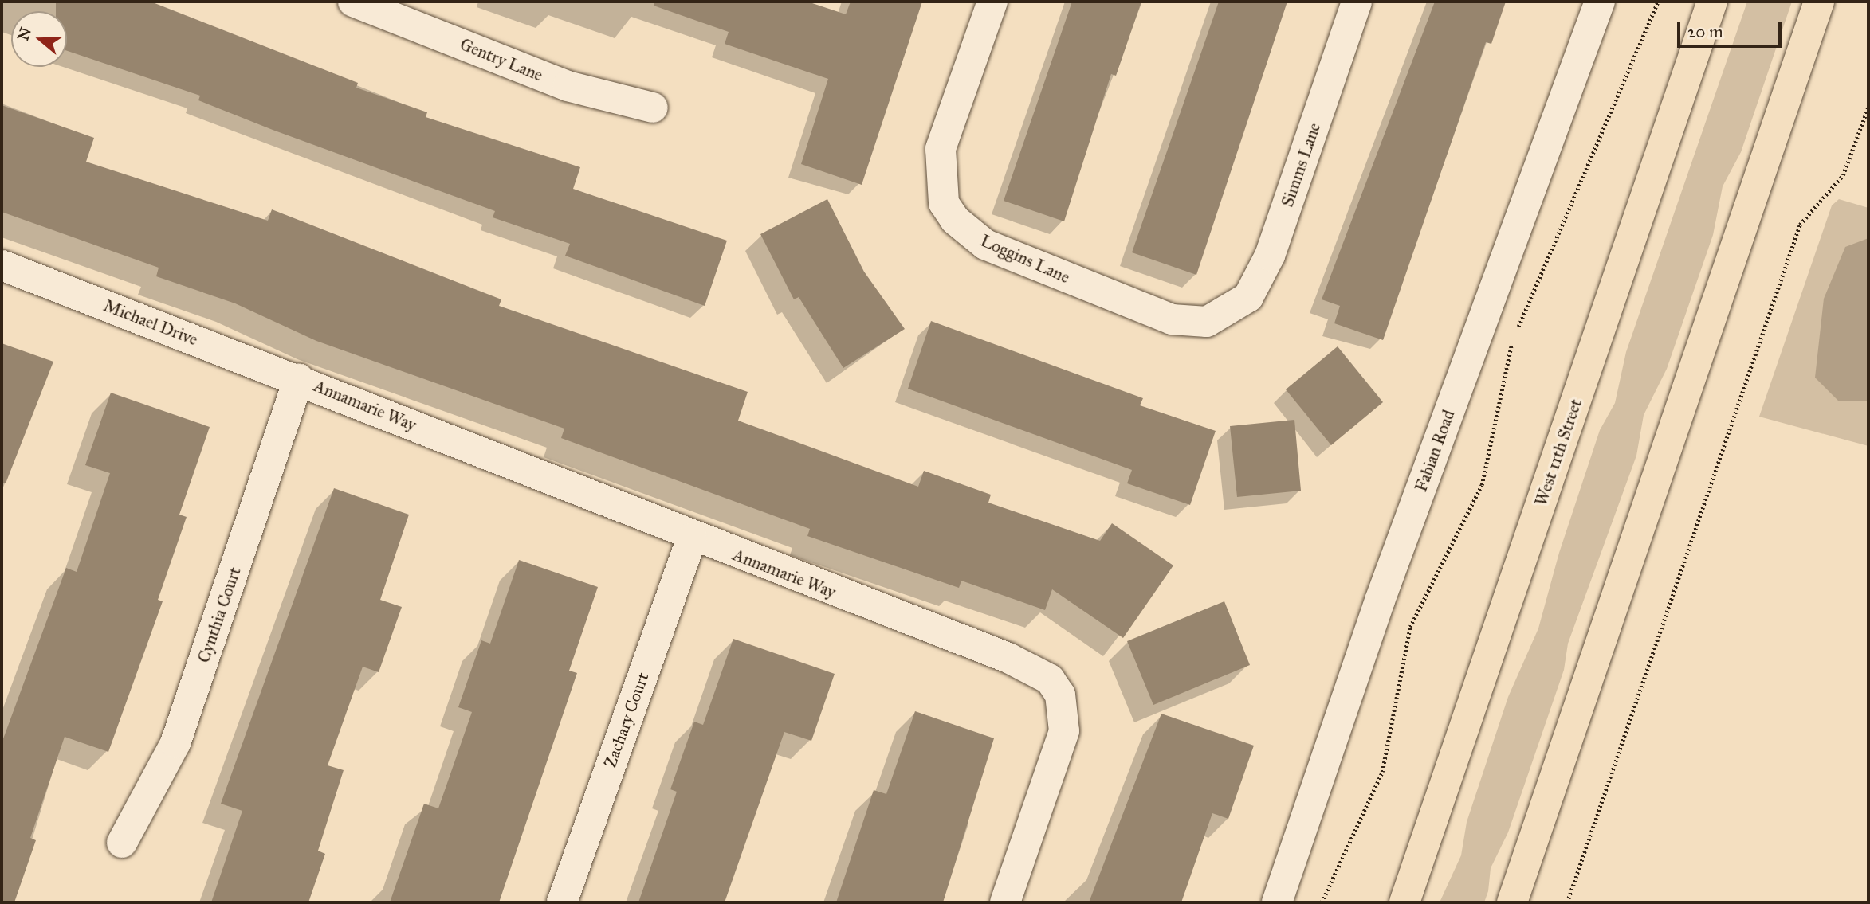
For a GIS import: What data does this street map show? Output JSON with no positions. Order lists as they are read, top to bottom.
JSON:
{
  "streets": {
    "main road": ["West 11th Street"],
    "street": [
      "Gentry Lane",
      "Simms Lane",
      "Loggins Lane",
      "Michael Drive",
      "Annamarie Way",
      "Fabian Road",
      "Cynthia Court",
      "Zachary Court"
    ]
  },
  "crossings": [
    ["Simms Lane", "Loggins Lane"],
    ["Michael Drive", "Annamarie Way"],
    ["Michael Drive", "Cynthia Court"],
    ["Annamarie Way", "Cynthia Court"],
    ["Annamarie Way", "Zachary Court"]
  ],
  "scale_bar": "20 m",
  "north": "left"
}
